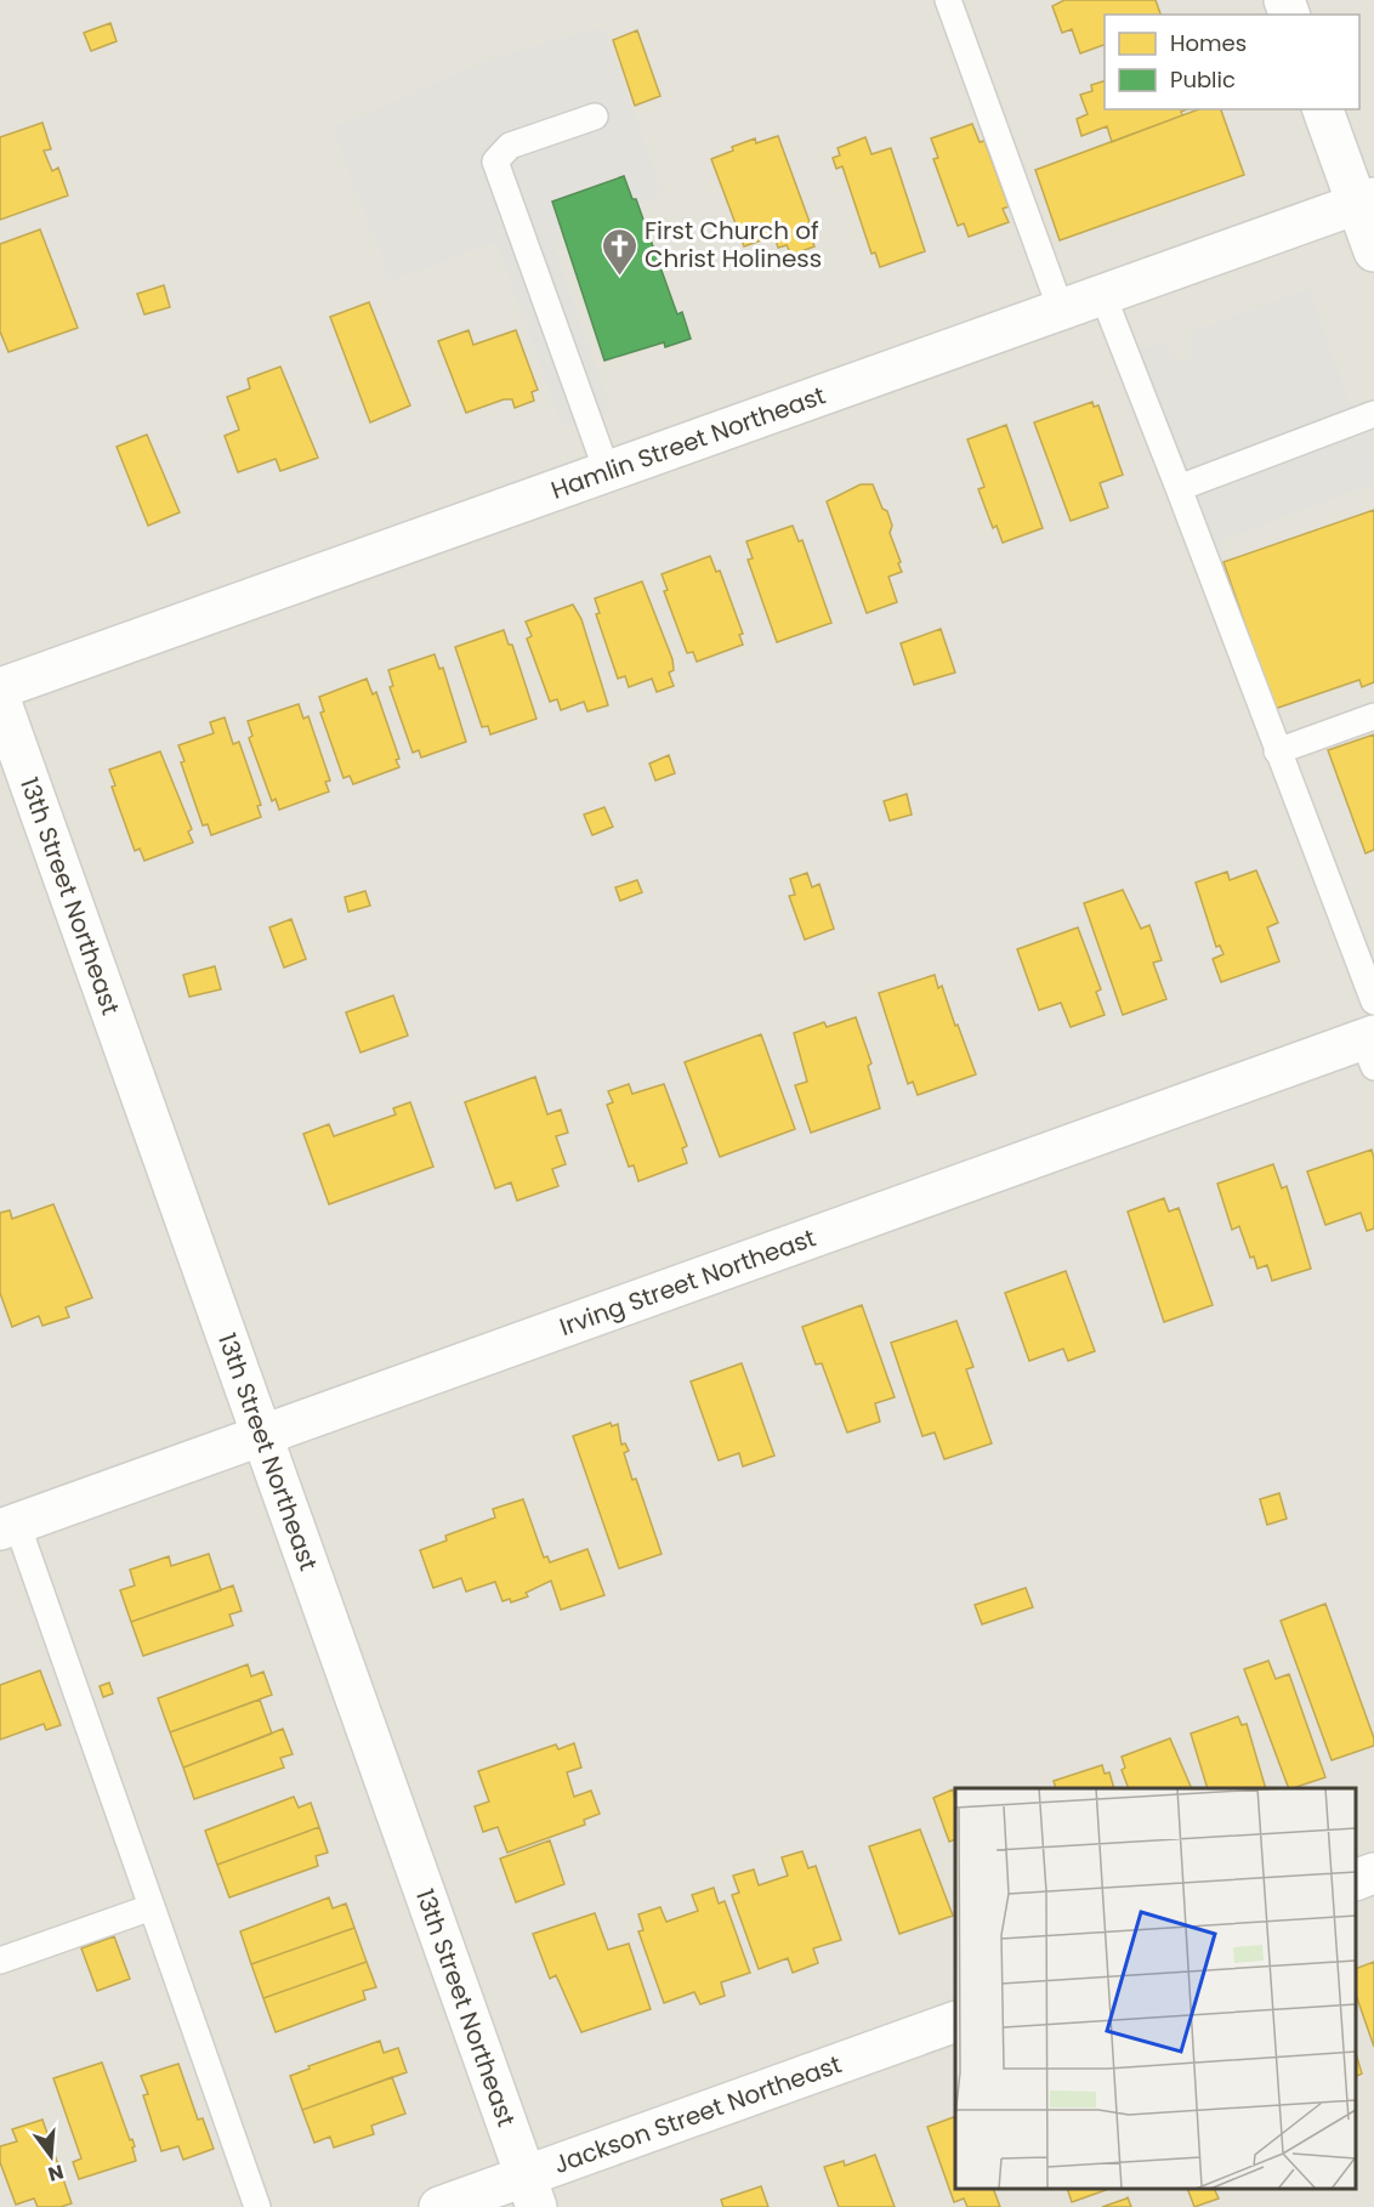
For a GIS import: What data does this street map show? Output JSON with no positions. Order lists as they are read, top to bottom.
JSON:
{
  "streets": {
    "street": [
      "Hamlin Street Northeast",
      "13th Street Northeast",
      "Irving Street Northeast",
      "Jackson Street Northeast"
    ]
  },
  "crossings": [
    ["13th Street Northeast", "Irving Street Northeast"],
    ["13th Street Northeast", "Jackson Street Northeast"]
  ],
  "places": {
    "church": ["First Church of Christ Holiness"]
  },
  "legend": ["Homes", "Public"],
  "north": "bottom"
}
